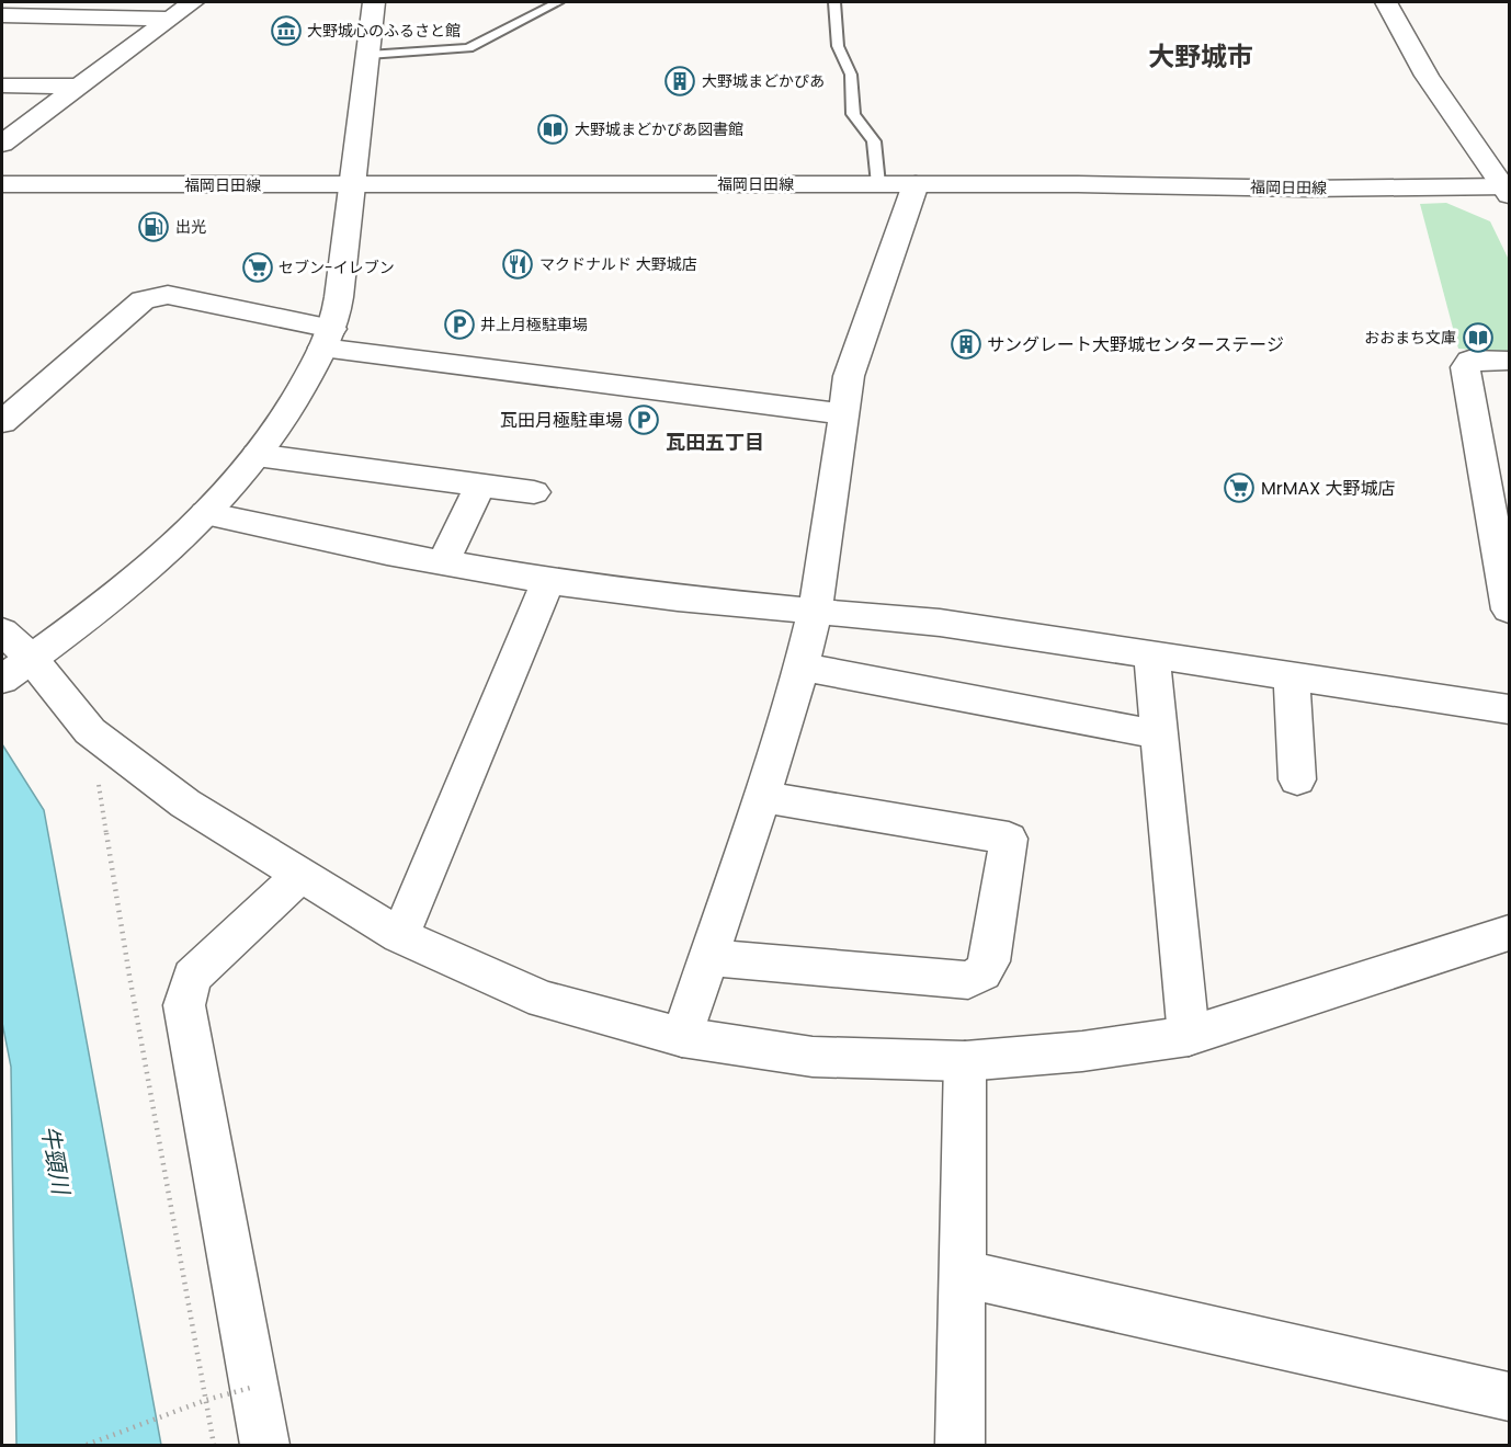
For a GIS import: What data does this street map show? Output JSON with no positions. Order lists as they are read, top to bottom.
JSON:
{
  "streets": {
    "street": ["福岡日田線"]
  },
  "districts": ["大野城市", "瓦田五丁目"],
  "water": ["牛頸川"],
  "places": {
    "museum": ["大野城心のふるさと館"],
    "building": ["大野城まどかぴあ", "サングレート大野城センターステージ"],
    "library": ["大野城まどかぴあ図書館", "おおまち文庫"],
    "fuel station": ["出光"],
    "restaurant": ["マクドナルド 大野城店"],
    "supermarket": ["セブン-イレブン", "MrMAX 大野城店"],
    "parking": ["井上月極駐車場", "瓦田月極駐車場"]
  }
}
